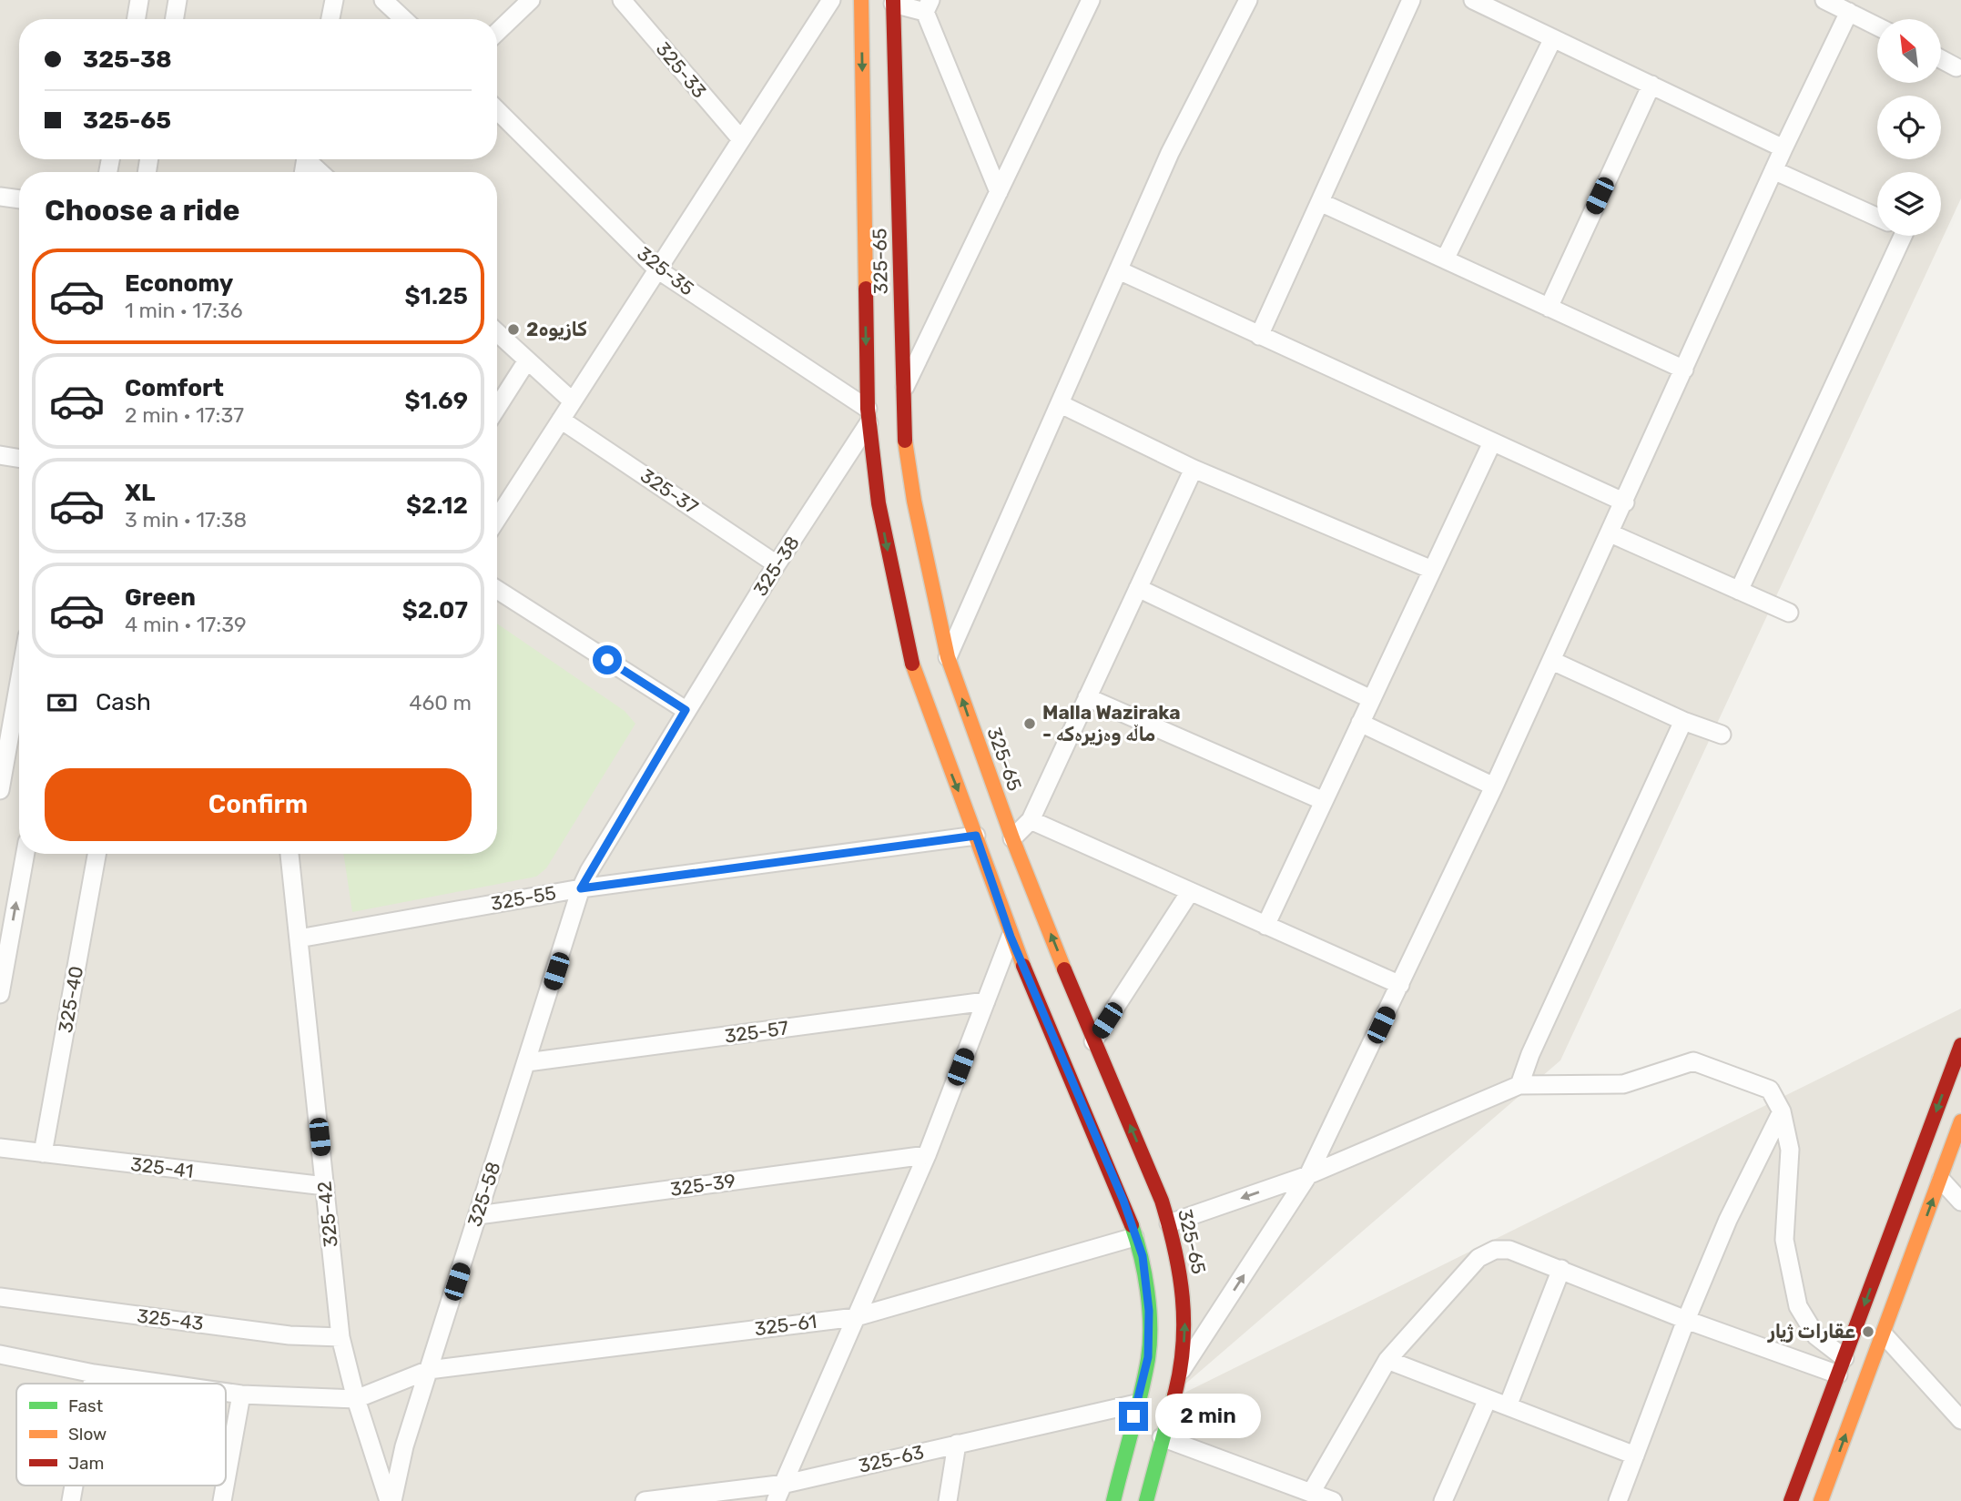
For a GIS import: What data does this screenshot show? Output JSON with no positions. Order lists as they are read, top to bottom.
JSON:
{
  "streets": {
    "street": [
      "325-33",
      "325-65",
      "325-35",
      "325-37",
      "325-38",
      "325-55",
      "325-40",
      "325-57",
      "325-41",
      "325-39",
      "325-58",
      "325-42",
      "325-43",
      "325-61",
      "325-63"
    ]
  },
  "crossings": [
    ["325-65", "325-35"],
    ["325-65", "325-38"],
    ["325-65", "325-55"],
    ["325-65", "325-61"],
    ["325-65", "325-63"],
    ["325-35", "325-38"],
    ["325-37", "325-38"],
    ["325-38", "325-55"],
    ["325-38", "325-58"],
    ["325-55", "325-58"],
    ["325-55", "325-42"],
    ["325-40", "325-41"],
    ["325-57", "325-58"],
    ["325-41", "325-42"],
    ["325-39", "325-58"],
    ["325-58", "325-42"],
    ["325-58", "325-61"],
    ["325-42", "325-43"],
    ["325-42", "325-61"]
  ],
  "places": ["كازيوه2", "Malla Waziraka - ماڵە وەزیرەکە", "عقارات ژیار"],
  "legend": ["Fast", "Slow", "Jam"],
  "north": "top left",
  "page": {
    "banner": ["325-38", "325-65"],
    "heading": "Choose a ride",
    "list": [
      {
        "name": "Economy",
        "note": "1 min · 17:36",
        "value": "$1.25"
      },
      {
        "name": "Comfort",
        "note": "2 min · 17:37",
        "value": "$1.69"
      },
      {
        "name": "XL",
        "note": "3 min · 17:38",
        "value": "$2.12"
      },
      {
        "name": "Green",
        "note": "4 min · 17:39",
        "value": "$2.07"
      }
    ],
    "pay": ["Cash", "460 m"],
    "buttons": "Confirm",
    "bubble": "2 min"
  }
}
